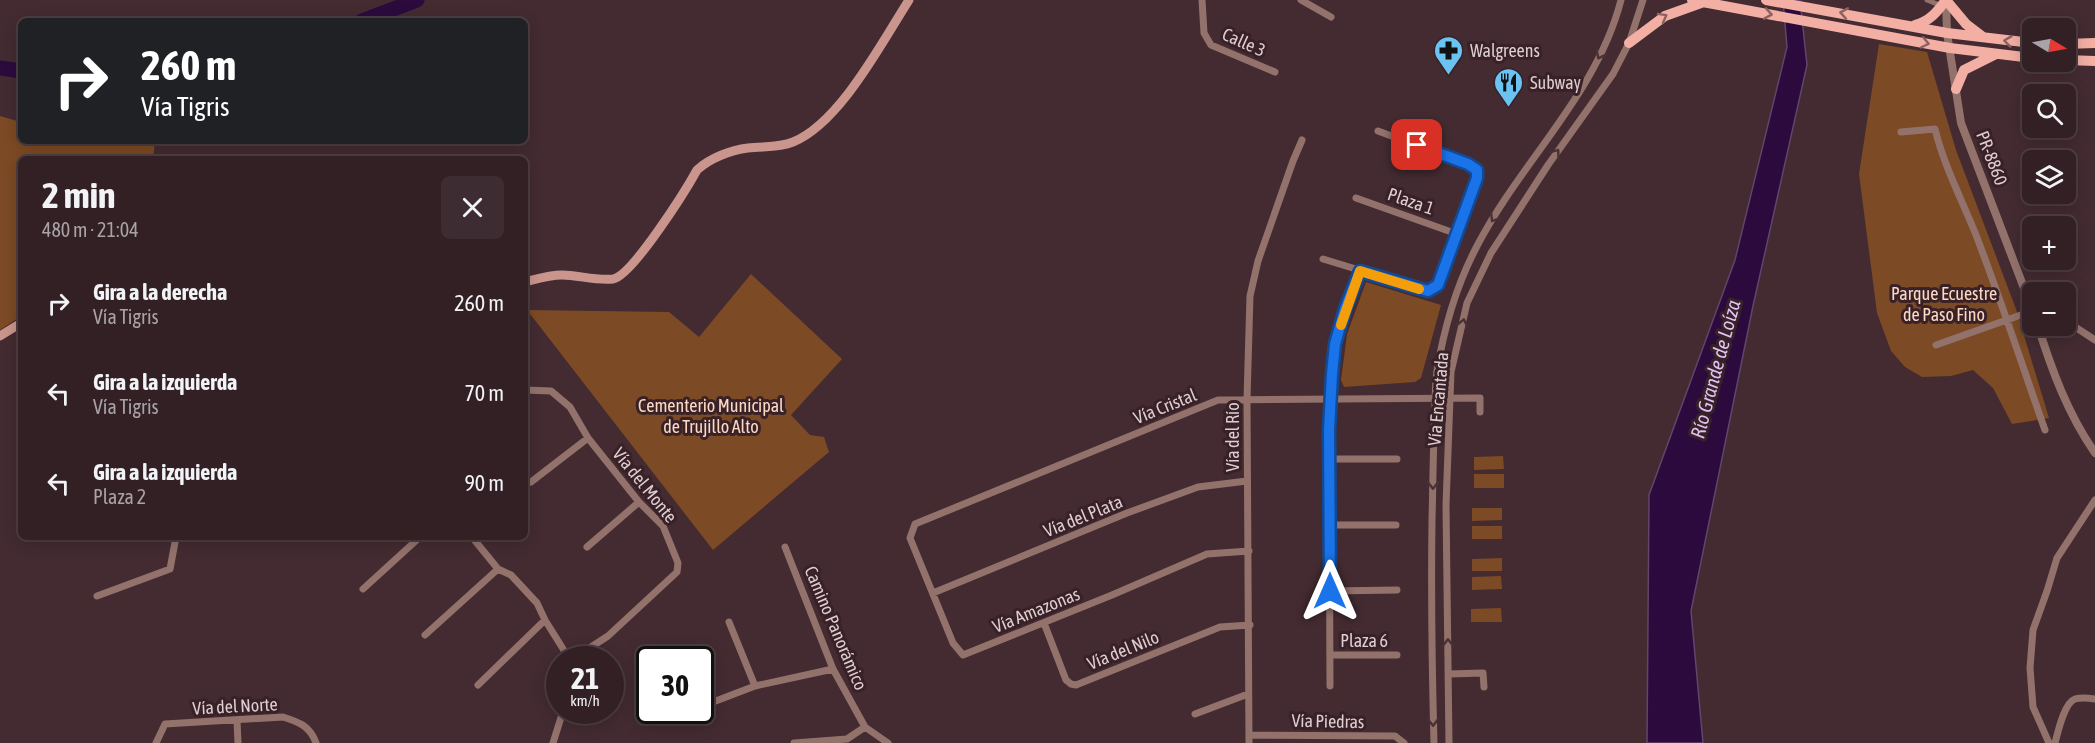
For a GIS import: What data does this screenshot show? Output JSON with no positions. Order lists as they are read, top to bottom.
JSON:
{
  "streets": {
    "street": [
      "Calle 3",
      "PR-8860",
      "Plaza 1",
      "Vía Encantada",
      "Vía Cristal",
      "Vía del Río",
      "Vía del Monte",
      "Vía del Plata",
      "Vía Amazonas",
      "Camino Panorámico",
      "Plaza 6",
      "Vía del Nilo",
      "Vía del Norte",
      "Vía Piedras"
    ]
  },
  "crossings": [
    ["Vía Encantada", "Vía Cristal"],
    ["Vía Cristal", "Vía del Río"],
    ["Vía Cristal", "Vía Amazonas"],
    ["Vía del Río", "Vía del Plata"],
    ["Vía del Río", "Vía Amazonas"],
    ["Vía del Río", "Vía del Nilo"],
    ["Vía del Río", "Vía Piedras"],
    ["Vía del Plata", "Vía Amazonas"],
    ["Vía Amazonas", "Vía del Nilo"]
  ],
  "water": ["Río Grande de Loíza"],
  "parks": ["Parque Ecuestre de Paso Fino", "Cementerio Municipal de Trujillo Alto"],
  "places": {
    "pharmacy": ["Walgreens"],
    "restaurant": ["Subway"]
  },
  "north": "right",
  "page": {
    "map_buttons": ["+", "−"],
    "turn": ["260 m", "Vía Tigris"],
    "heading": ["2 min", "480 m · 21:04"],
    "list": [
      {
        "name": "Gira a la derecha",
        "note": "Vía Tigris",
        "value": "260 m"
      },
      {
        "name": "Gira a la izquierda",
        "note": "Vía Tigris",
        "value": "70 m"
      },
      {
        "name": "Gira a la izquierda",
        "note": "Plaza 2",
        "value": "90 m"
      }
    ],
    "speed": "21 km/h",
    "limit": "30"
  }
}
